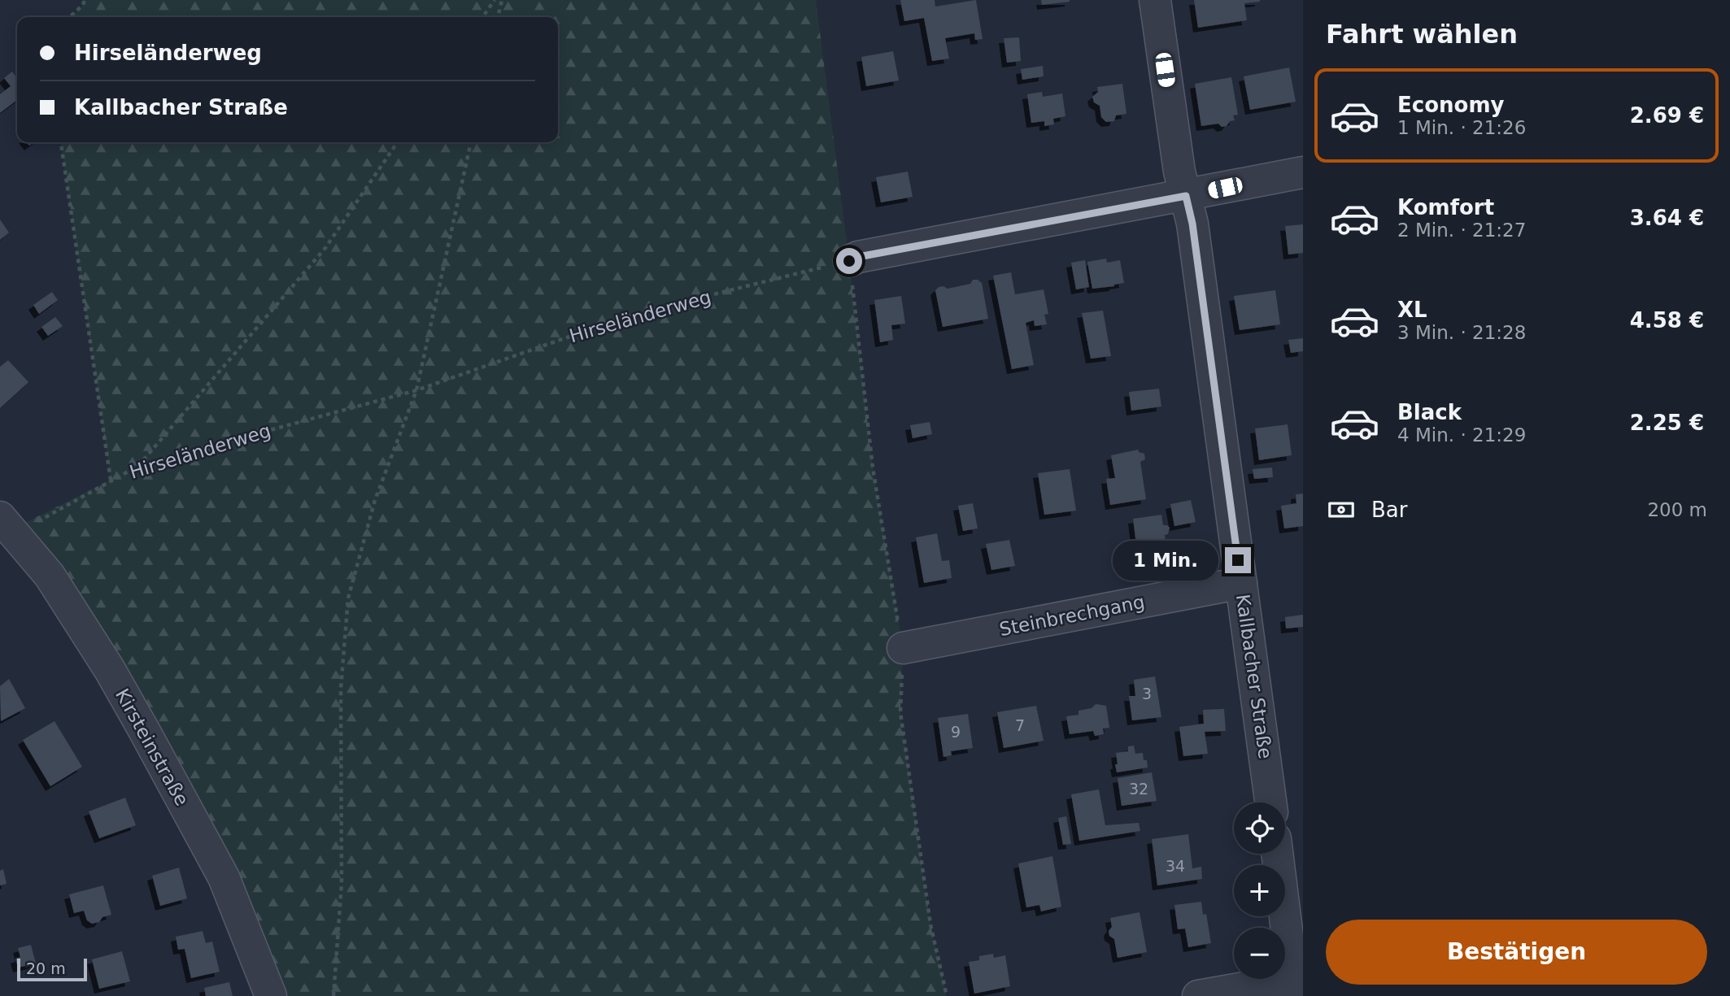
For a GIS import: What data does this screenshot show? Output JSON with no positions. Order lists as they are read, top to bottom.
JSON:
{
  "streets": {
    "street": ["Steinbrechgang", "Kallbacher Straße", "Kirsteinstraße"],
    "path": ["Hirseländerweg"]
  },
  "crossings": [
    ["Hirseländerweg", "Kirsteinstraße"],
    ["Steinbrechgang", "Kallbacher Straße"]
  ],
  "house_numbers": [
    "3",
    "7",
    "9",
    "32",
    "34"
  ],
  "scale_bar": "20 m",
  "page": {
    "heading": "Fahrt wählen",
    "banner": ["Hirseländerweg", "Kallbacher Straße"],
    "list": [
      {
        "name": "Economy",
        "note": "1 Min. · 21:26",
        "value": "2.69 €"
      },
      {
        "name": "Komfort",
        "note": "2 Min. · 21:27",
        "value": "3.64 €"
      },
      {
        "name": "XL",
        "note": "3 Min. · 21:28",
        "value": "4.58 €"
      },
      {
        "name": "Black",
        "note": "4 Min. · 21:29",
        "value": "2.25 €"
      }
    ],
    "pay": ["Bar", "200 m"],
    "bubble": "1 Min.",
    "map_buttons": ["+", "−"],
    "buttons": "Bestätigen",
    "scale": "20 m"
  }
}
